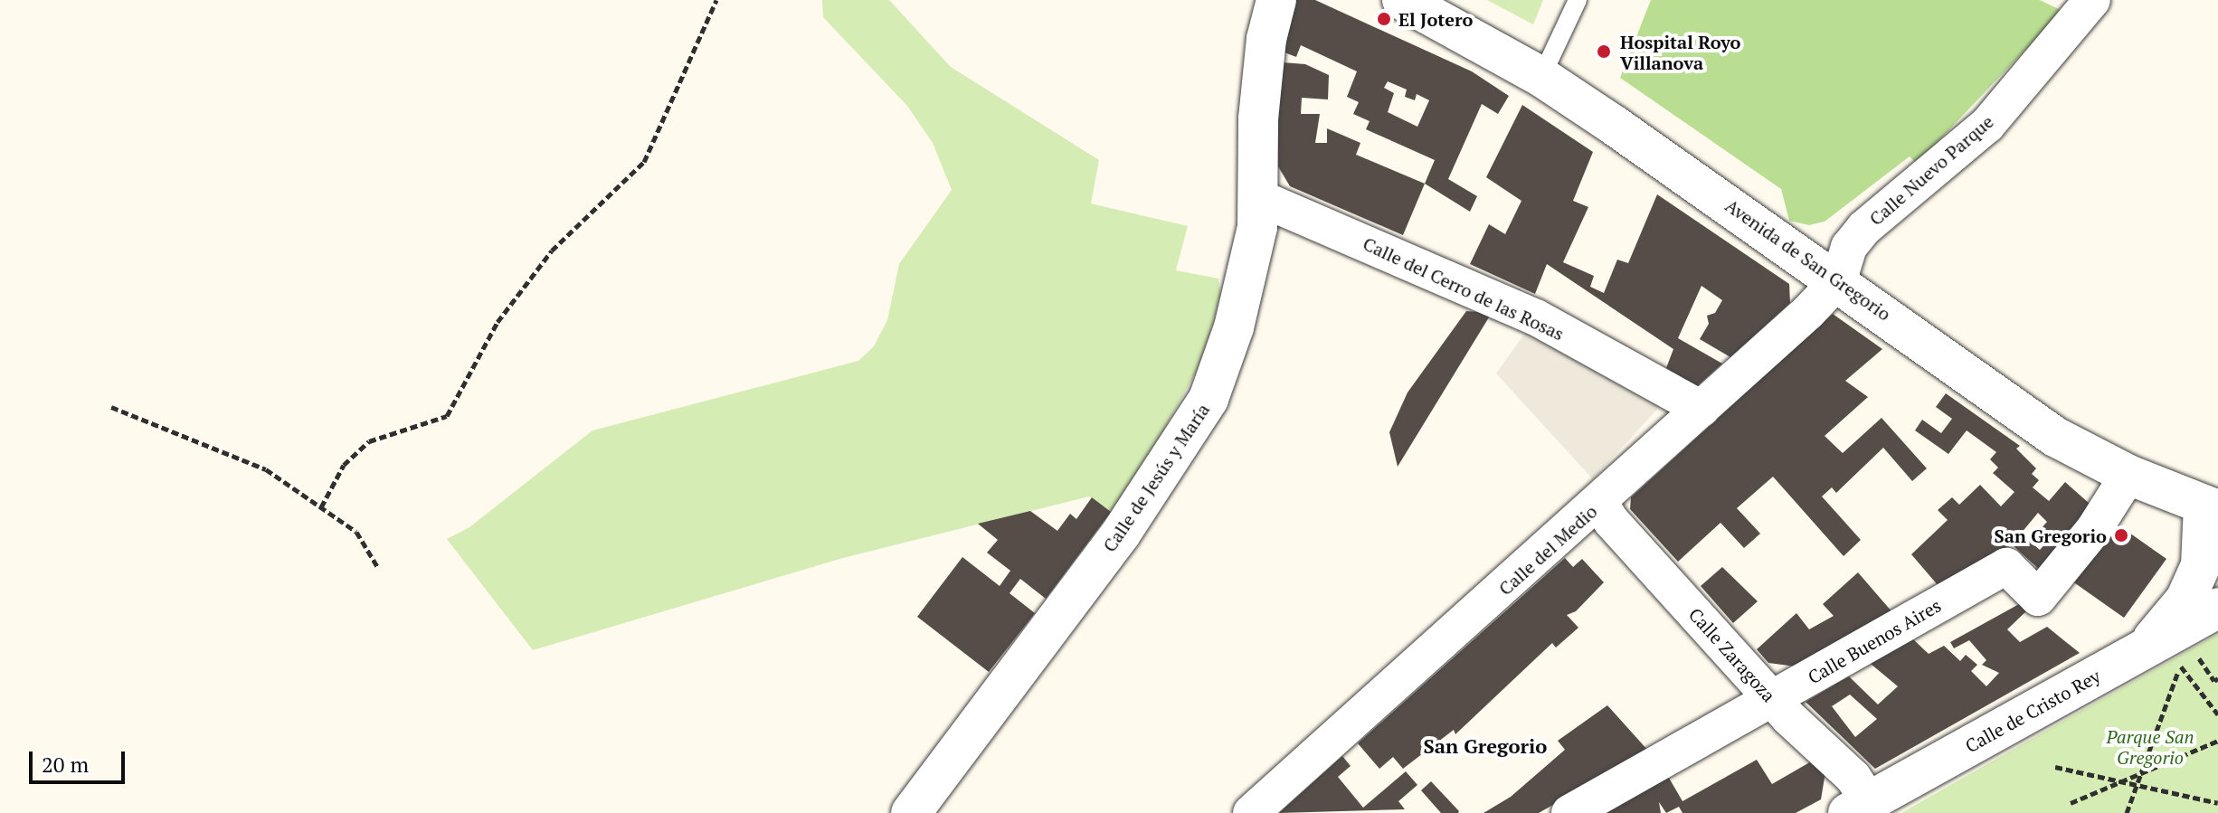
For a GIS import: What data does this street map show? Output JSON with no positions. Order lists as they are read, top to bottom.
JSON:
{
  "streets": {
    "street": [
      "Calle Nuevo Parque",
      "Avenida de San Gregorio",
      "Calle del Cerro de las Rosas",
      "Calle de Jesús y María",
      "Calle del Medio",
      "Calle Buenos Aires",
      "Calle Zaragoza",
      "Calle de Cristo Rey"
    ]
  },
  "crossings": [
    ["Calle Nuevo Parque", "Avenida de San Gregorio"],
    ["Calle Nuevo Parque", "Calle del Medio"],
    ["Avenida de San Gregorio", "Calle del Medio"],
    ["Avenida de San Gregorio", "Calle Buenos Aires"],
    ["Calle del Cerro de las Rosas", "Calle de Jesús y María"],
    ["Calle del Cerro de las Rosas", "Calle del Medio"],
    ["Calle del Medio", "Calle Zaragoza"],
    ["Calle Buenos Aires", "Calle Zaragoza"],
    ["Calle Zaragoza", "Calle de Cristo Rey"]
  ],
  "districts": ["San Gregorio"],
  "parks": ["Parque San Gregorio"],
  "places": ["El Jotero", "Hospital Royo Villanova", "San Gregorio"],
  "scale_bar": "20 m"
}
